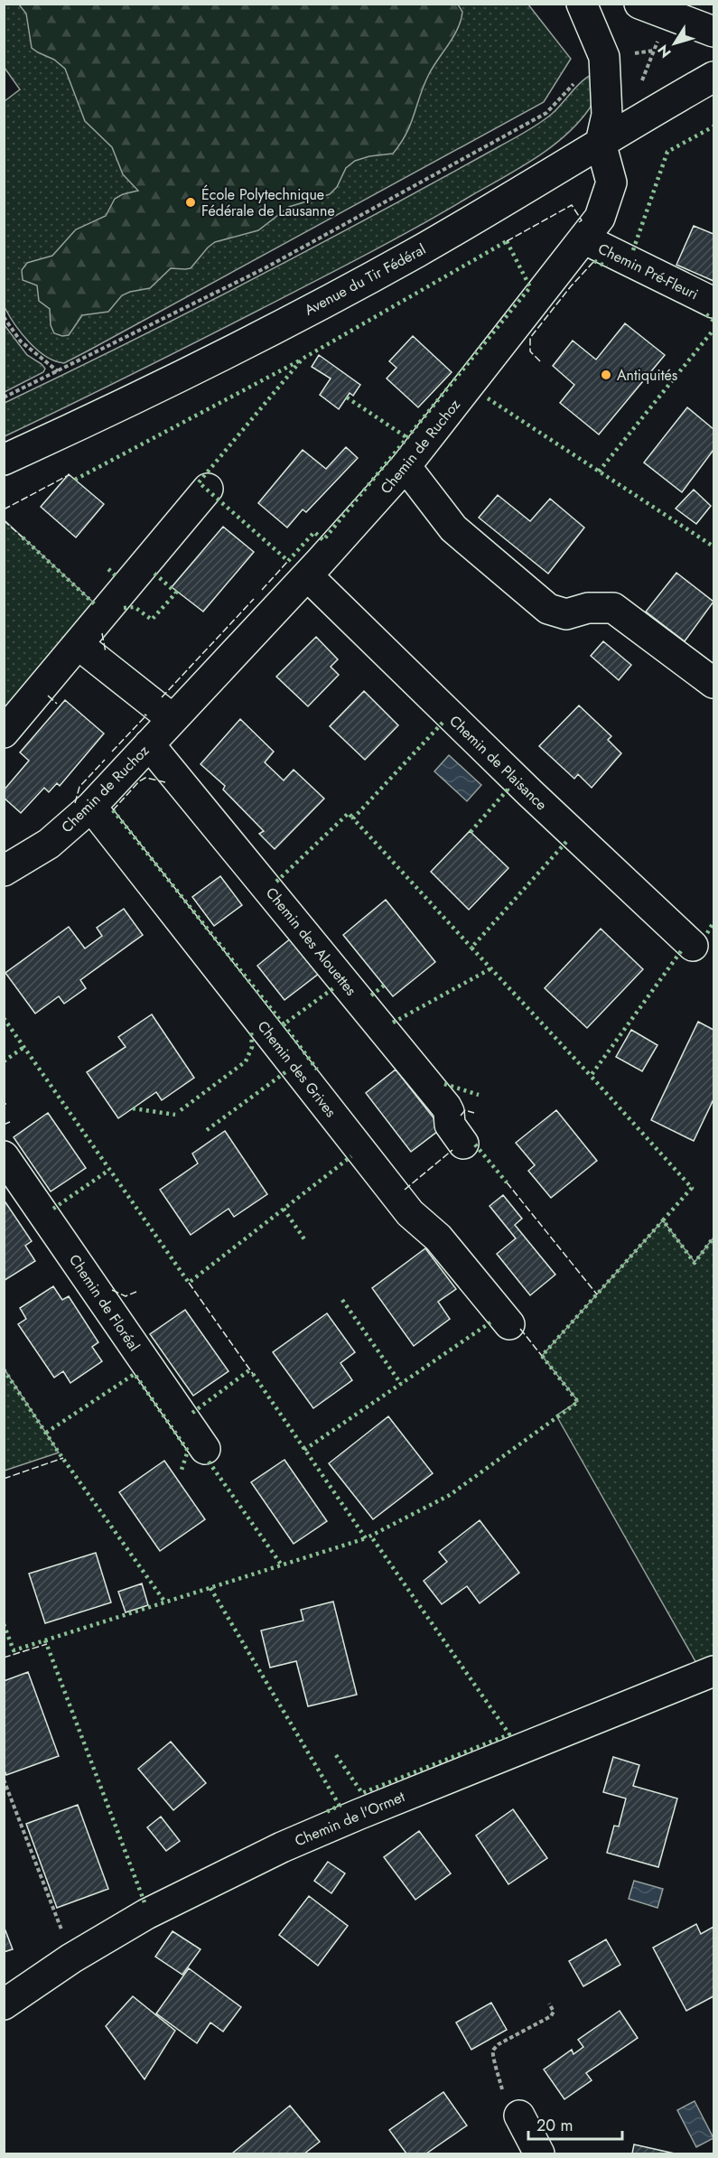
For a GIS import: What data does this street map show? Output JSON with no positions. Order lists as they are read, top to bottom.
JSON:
{
  "streets": {
    "street": [
      "Chemin Pré-Fleuri",
      "Avenue du Tir Fédéral",
      "Chemin de Ruchoz",
      "Chemin de Plaisance",
      "Chemin des Alouettes",
      "Chemin des Grives",
      "Chemin de Floréal",
      "Chemin de l'Ormet"
    ]
  },
  "crossings": [
    ["Chemin Pré-Fleuri", "Chemin de Ruchoz"],
    ["Avenue du Tir Fédéral", "Chemin de Ruchoz"],
    ["Chemin de Ruchoz", "Chemin de Plaisance"],
    ["Chemin de Ruchoz", "Chemin des Alouettes"],
    ["Chemin de Ruchoz", "Chemin des Grives"]
  ],
  "places": ["École Polytechnique Fédérale de Lausanne", "Antiquités"],
  "scale_bar": "20 m",
  "north": "bottom left"
}
